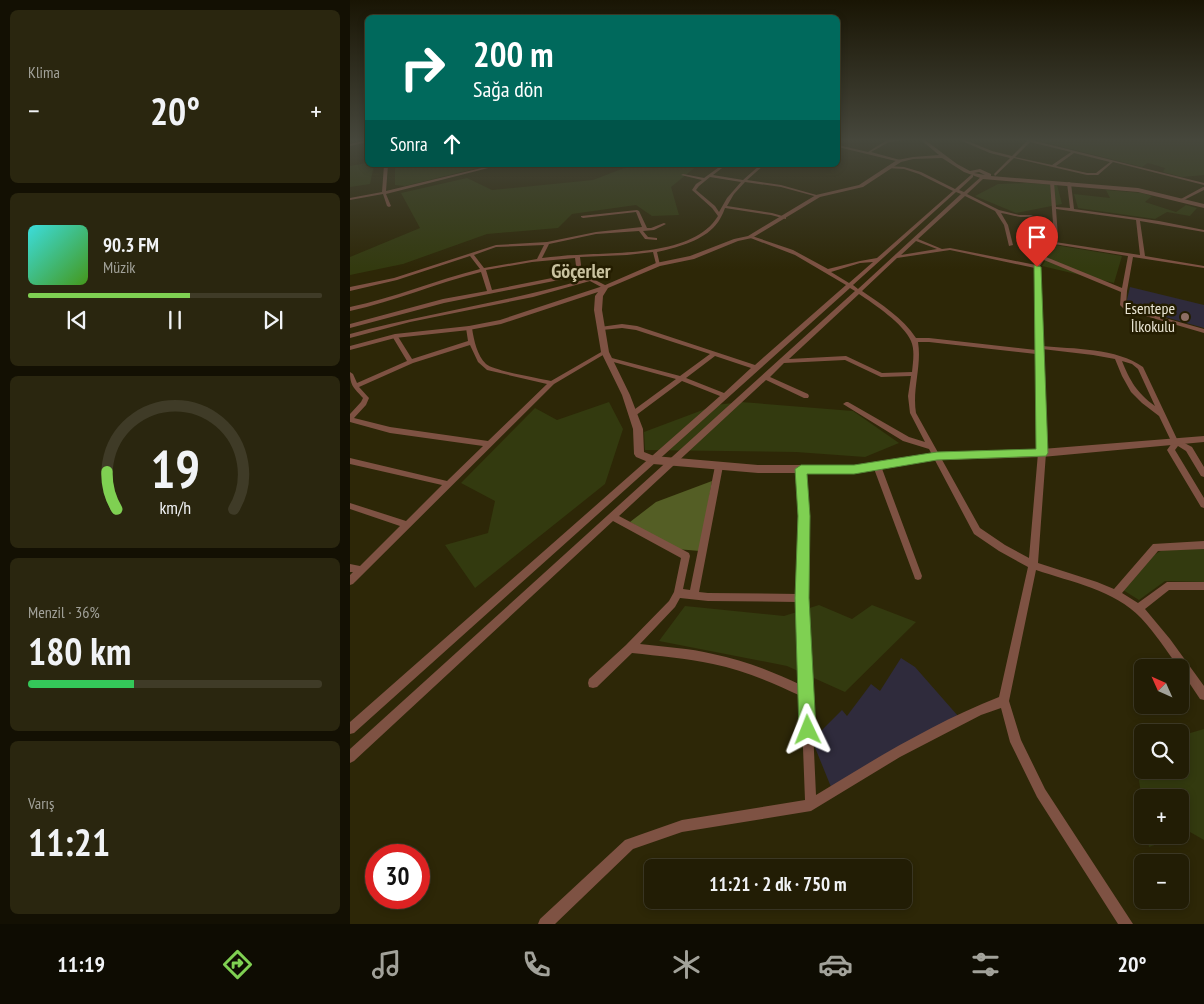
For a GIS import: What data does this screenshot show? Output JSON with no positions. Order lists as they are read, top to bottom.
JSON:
{
  "districts": ["Göçerler"],
  "places": ["Esentepe İlkokulu"],
  "north": "top left",
  "page": {
    "tile": [
      "Klima",
      ["Menzil · 36%", "180 km"],
      ["Varış", "11:21"]
    ],
    "turn": ["200 m", "Sağa dön"],
    "heat": ["−", "20°", "+"],
    "then": "Sonra",
    "song": ["90.3 FM", "Müzik"],
    "map_buttons": ["+", "−"],
    "limit": "30",
    "trip": "11:21 · 2 dk · 750 m",
    "tabs": ["11:19", "20°"],
    "gauge": ["19", "km/h"]
  }
}
